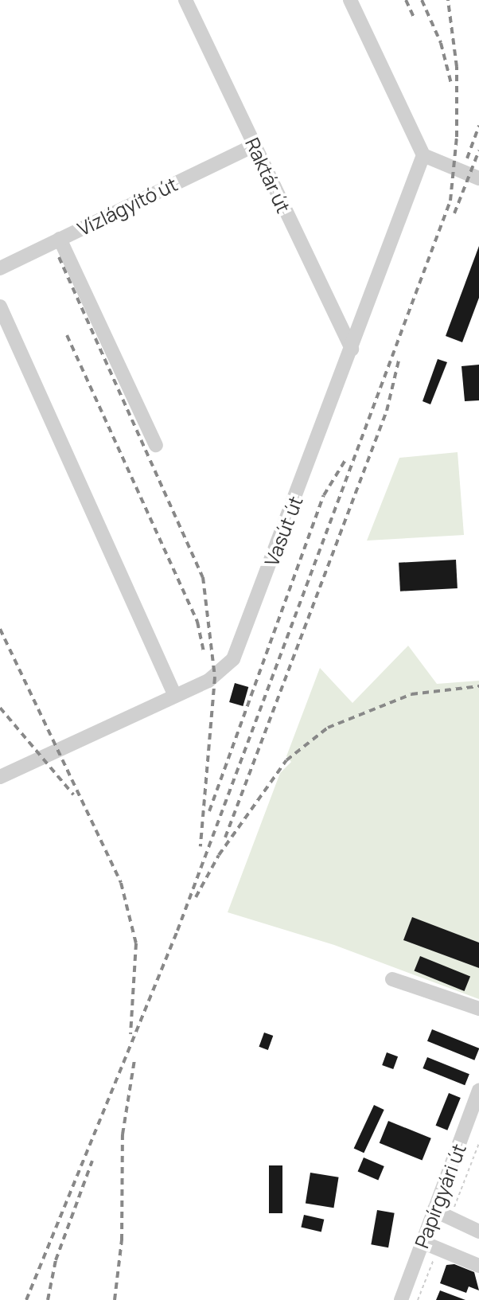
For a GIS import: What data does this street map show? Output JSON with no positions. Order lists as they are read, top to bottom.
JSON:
{
  "streets": {
    "street": [
      "Raktár út",
      "Vízlágyító út",
      "Vasút út",
      "Papírgyári út"
    ]
  },
  "crossings": [
    ["Raktár út", "Vízlágyító út"],
    ["Raktár út", "Vasút út"]
  ]
}
